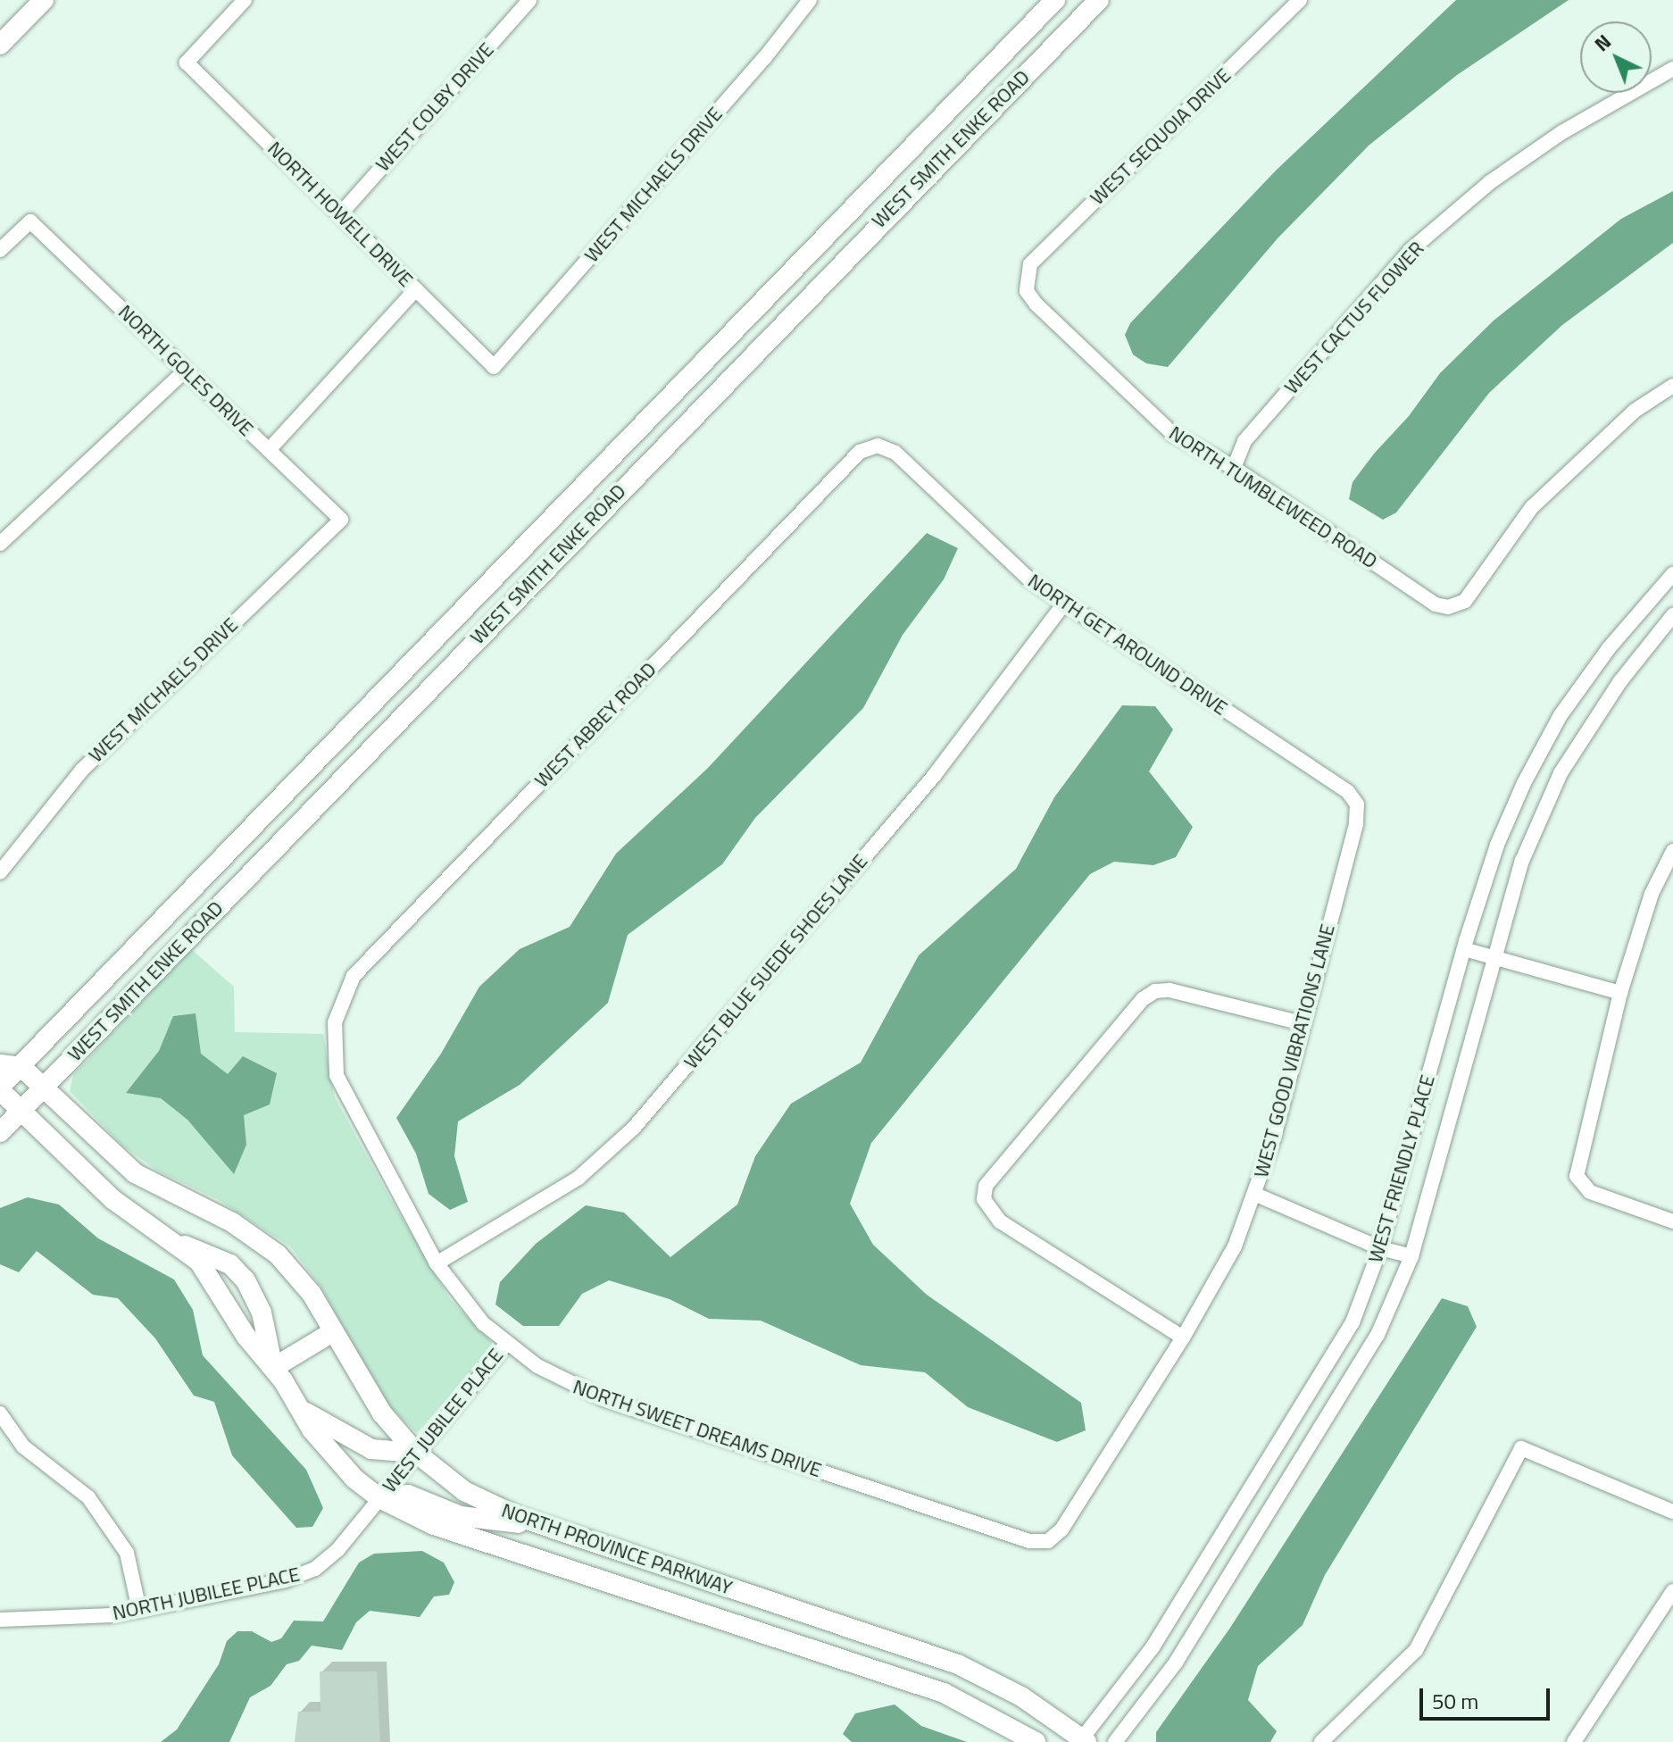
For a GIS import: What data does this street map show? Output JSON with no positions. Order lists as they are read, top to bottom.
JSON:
{
  "streets": {
    "street": [
      "WEST COLBY DRIVE",
      "WEST SEQUOIA DRIVE",
      "WEST SMITH ENKE ROAD",
      "WEST MICHAELS DRIVE",
      "NORTH HOWELL DRIVE",
      "WEST CACTUS FLOWER",
      "NORTH GOLES DRIVE",
      "NORTH TUMBLEWEED ROAD",
      "NORTH GET AROUND DRIVE",
      "WEST ABBEY ROAD",
      "WEST BLUE SUEDE SHOES LANE",
      "WEST GOOD VIBRATIONS LANE",
      "WEST FRIENDLY PLACE",
      "WEST JUBILEE PLACE",
      "NORTH SWEET DREAMS DRIVE",
      "NORTH PROVINCE PARKWAY",
      "NORTH JUBILEE PLACE"
    ]
  },
  "crossings": [
    ["WEST COLBY DRIVE", "NORTH HOWELL DRIVE"],
    ["WEST SEQUOIA DRIVE", "NORTH TUMBLEWEED ROAD"],
    ["WEST SMITH ENKE ROAD", "NORTH PROVINCE PARKWAY"],
    ["WEST MICHAELS DRIVE", "NORTH HOWELL DRIVE"],
    ["WEST MICHAELS DRIVE", "NORTH GOLES DRIVE"],
    ["WEST CACTUS FLOWER", "NORTH TUMBLEWEED ROAD"],
    ["NORTH GET AROUND DRIVE", "WEST ABBEY ROAD"],
    ["NORTH GET AROUND DRIVE", "WEST BLUE SUEDE SHOES LANE"],
    ["NORTH GET AROUND DRIVE", "WEST GOOD VIBRATIONS LANE"],
    ["WEST ABBEY ROAD", "NORTH SWEET DREAMS DRIVE"],
    ["WEST BLUE SUEDE SHOES LANE", "NORTH SWEET DREAMS DRIVE"],
    ["WEST GOOD VIBRATIONS LANE", "NORTH SWEET DREAMS DRIVE"],
    ["WEST FRIENDLY PLACE", "NORTH PROVINCE PARKWAY"],
    ["WEST JUBILEE PLACE", "NORTH SWEET DREAMS DRIVE"],
    ["WEST JUBILEE PLACE", "NORTH PROVINCE PARKWAY"],
    ["WEST JUBILEE PLACE", "NORTH JUBILEE PLACE"],
    ["NORTH PROVINCE PARKWAY", "NORTH JUBILEE PLACE"]
  ],
  "scale_bar": "50 m",
  "north": "top left"
}
